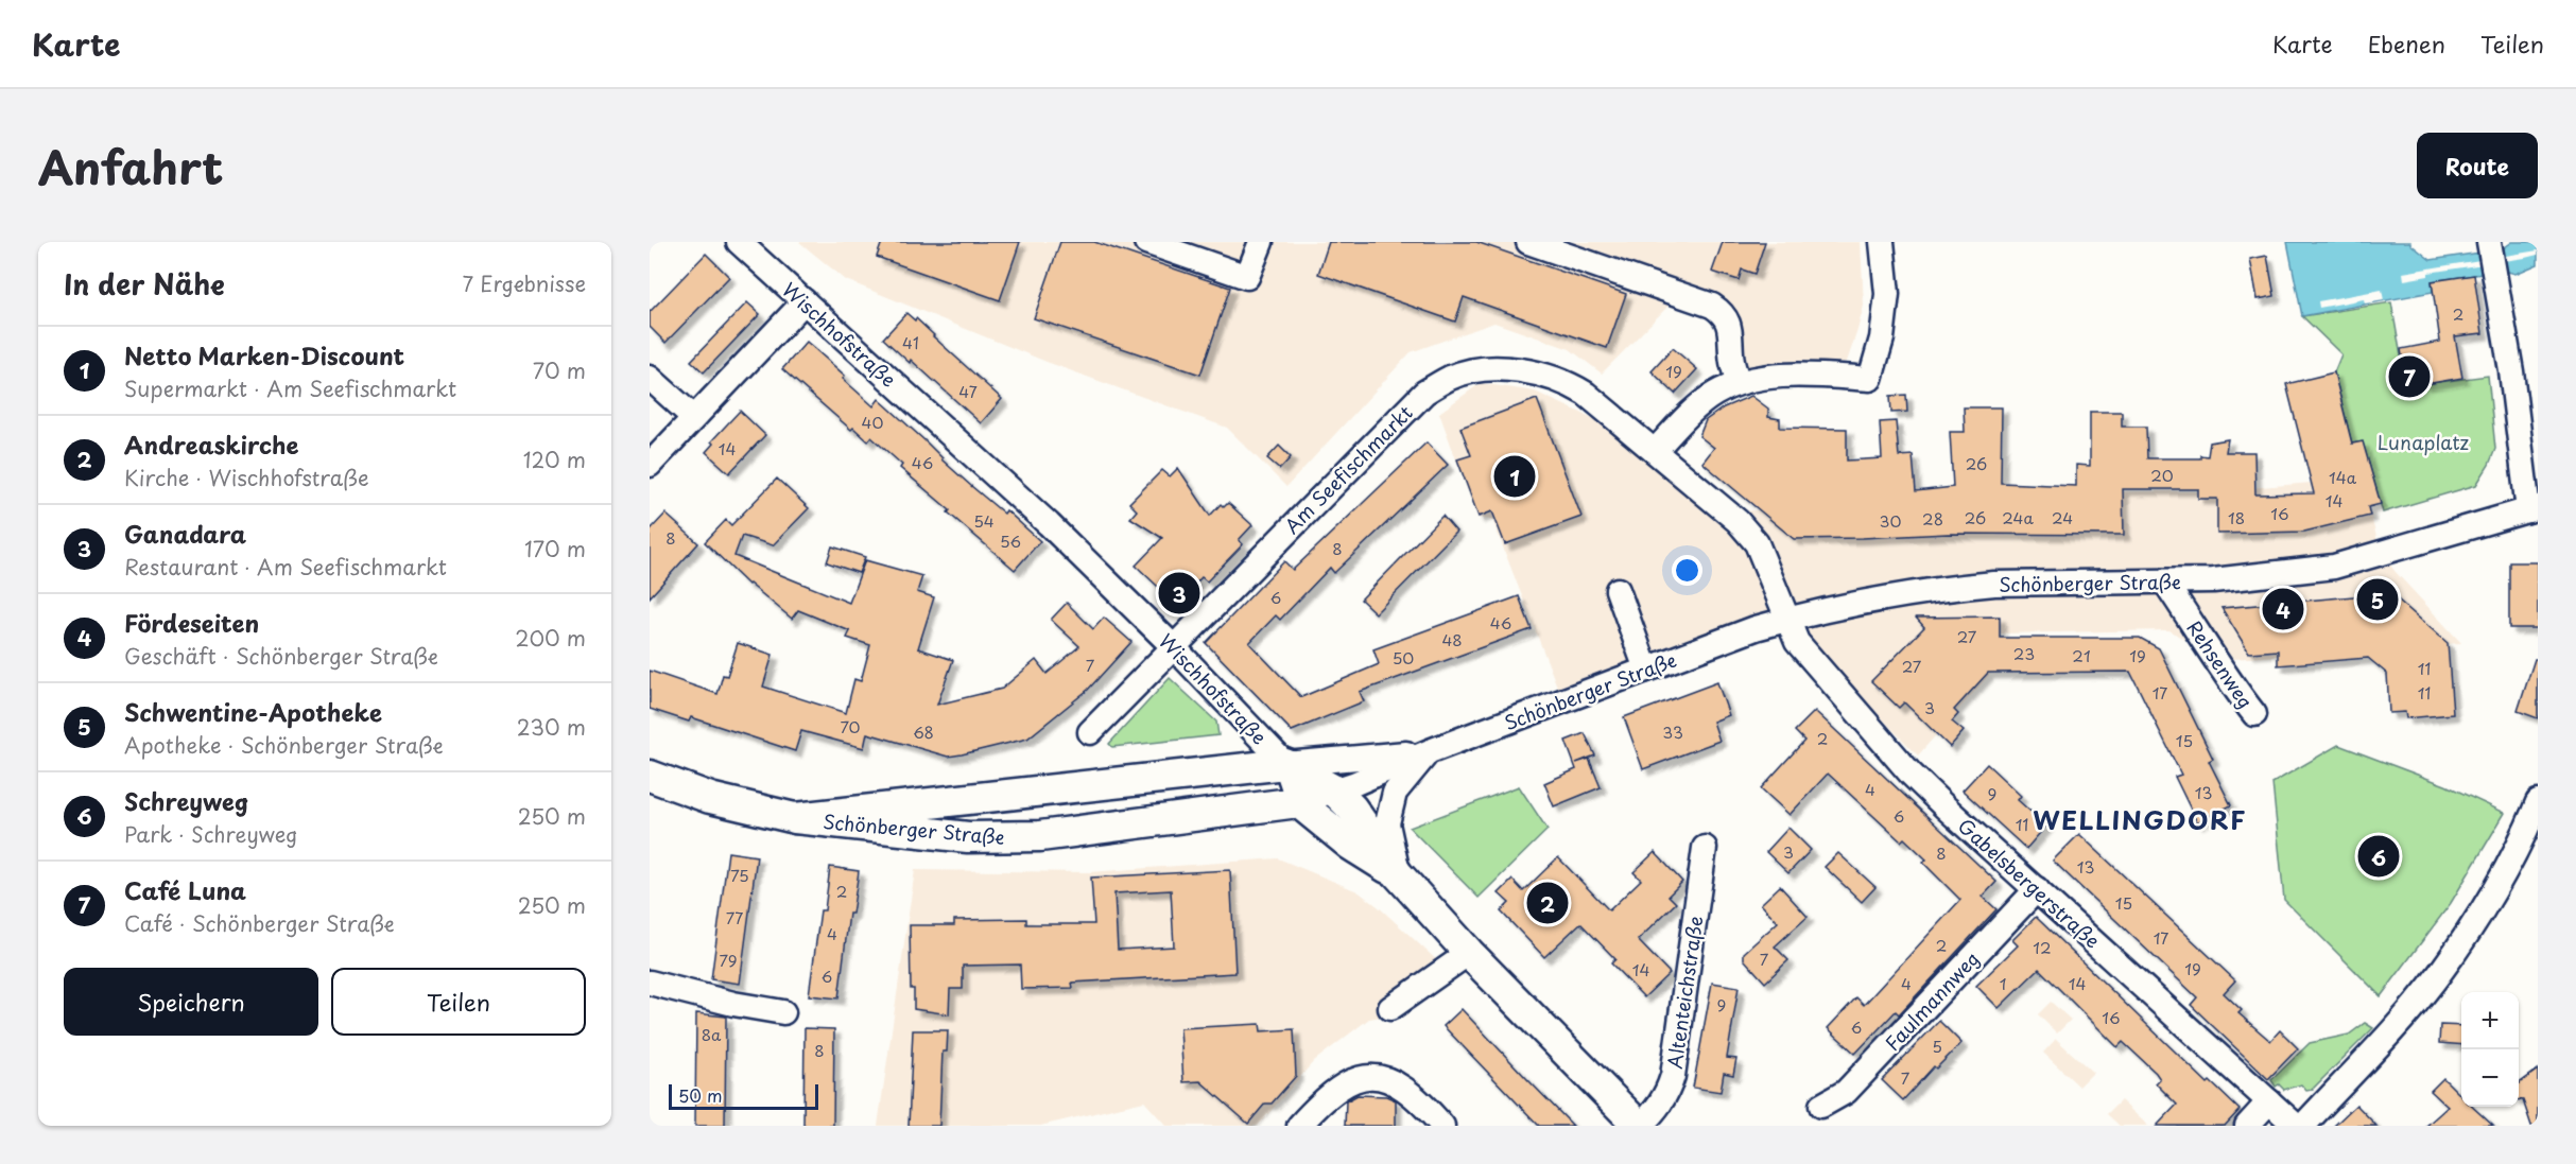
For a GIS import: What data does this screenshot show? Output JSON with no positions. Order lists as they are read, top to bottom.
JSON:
{
  "streets": {
    "main road": ["Wischhofstraße", "Schönberger Straße"],
    "street": [
      "Am Seefischmarkt",
      "Rehsenweg",
      "Gabelsbergerstraße",
      "Altenteichstraße",
      "Faulmannweg"
    ]
  },
  "crossings": [
    ["Wischhofstraße", "Am Seefischmarkt"],
    ["Wischhofstraße", "Schönberger Straße"],
    ["Wischhofstraße", "Altenteichstraße"],
    ["Am Seefischmarkt", "Schönberger Straße"],
    ["Am Seefischmarkt", "Gabelsbergerstraße"],
    ["Schönberger Straße", "Rehsenweg"],
    ["Schönberger Straße", "Gabelsbergerstraße"],
    ["Gabelsbergerstraße", "Faulmannweg"]
  ],
  "districts": ["WELLINGDORF"],
  "parks": ["Lunaplatz"],
  "house_numbers": [
    "2",
    "41",
    "19",
    "47",
    "40",
    "14",
    "46",
    "26",
    "20",
    "14a",
    "14",
    "16",
    "26",
    "24a",
    "24",
    "18",
    "28",
    "54",
    "30",
    "8",
    "56",
    "8",
    "6",
    "46",
    "27",
    "48",
    "23",
    "21",
    "19",
    "50",
    "7",
    "27",
    "11",
    "17",
    "11",
    "3",
    "70",
    "68",
    "33",
    "2",
    "15",
    "4",
    "13",
    "9",
    "6",
    "11",
    "3",
    "8",
    "13",
    "75",
    "2",
    "15",
    "77",
    "4",
    "17",
    "2",
    "12",
    "7",
    "79",
    "19",
    "14",
    "6",
    "4",
    "1",
    "14",
    "9",
    "16",
    "6",
    "8a",
    "5",
    "8",
    "7"
  ],
  "scale_bar": "50 m",
  "page": {
    "header": "Karte",
    "nav": ["Karte", "Ebenen", "Teilen"],
    "title": "Anfahrt",
    "buttons": [
      "Route",
      ["Speichern", "Teilen"]
    ],
    "heading": ["In der Nähe", "7 Ergebnisse"],
    "list": [
      {
        "mark": "1",
        "name": "Netto Marken-Discount",
        "note": "Supermarkt · Am Seefischmarkt",
        "value": "70 m"
      },
      {
        "mark": "2",
        "name": "Andreaskirche",
        "note": "Kirche · Wischhofstraße",
        "value": "120 m"
      },
      {
        "mark": "3",
        "name": "Ganadara",
        "note": "Restaurant · Am Seefischmarkt",
        "value": "170 m"
      },
      {
        "mark": "4",
        "name": "Fördeseiten",
        "note": "Geschäft · Schönberger Straße",
        "value": "200 m"
      },
      {
        "mark": "5",
        "name": "Schwentine-Apotheke",
        "note": "Apotheke · Schönberger Straße",
        "value": "230 m"
      },
      {
        "mark": "6",
        "name": "Schreyweg",
        "note": "Park · Schreyweg",
        "value": "250 m"
      },
      {
        "mark": "7",
        "name": "Café Luna",
        "note": "Café · Schönberger Straße",
        "value": "250 m"
      }
    ],
    "pins": [
      "7",
      "1",
      "3",
      "5",
      "4",
      "6",
      "2"
    ],
    "map_buttons": ["+", "−"],
    "scale": "50 m"
  }
}
